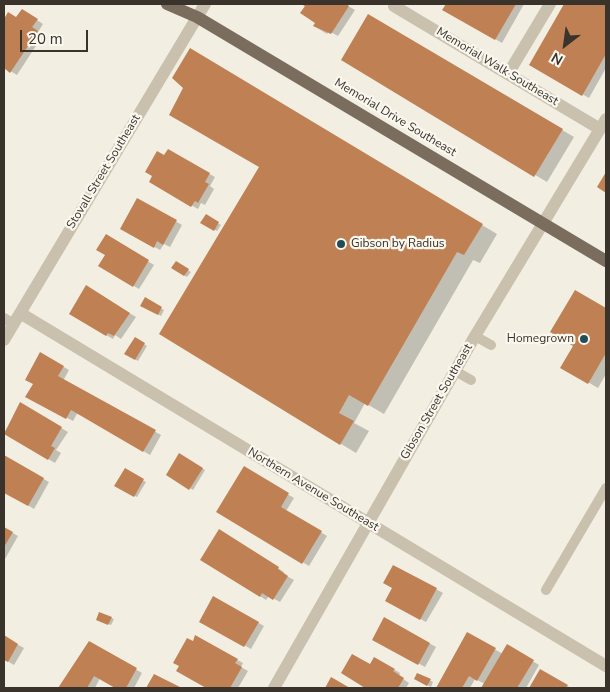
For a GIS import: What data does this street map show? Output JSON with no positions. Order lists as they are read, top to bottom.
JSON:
{
  "streets": {
    "main road": ["Memorial Drive Southeast"],
    "street": [
      "Memorial Walk Southeast",
      "Stovall Street Southeast",
      "Gibson Street Southeast",
      "Northern Avenue Southeast"
    ]
  },
  "crossings": [
    ["Memorial Walk Southeast", "Gibson Street Southeast"],
    ["Memorial Drive Southeast", "Stovall Street Southeast"],
    ["Memorial Drive Southeast", "Gibson Street Southeast"],
    ["Stovall Street Southeast", "Northern Avenue Southeast"],
    ["Gibson Street Southeast", "Northern Avenue Southeast"]
  ],
  "places": ["Gibson by Radius", "Homegrown"],
  "scale_bar": "20 m",
  "north": "bottom left"
}
